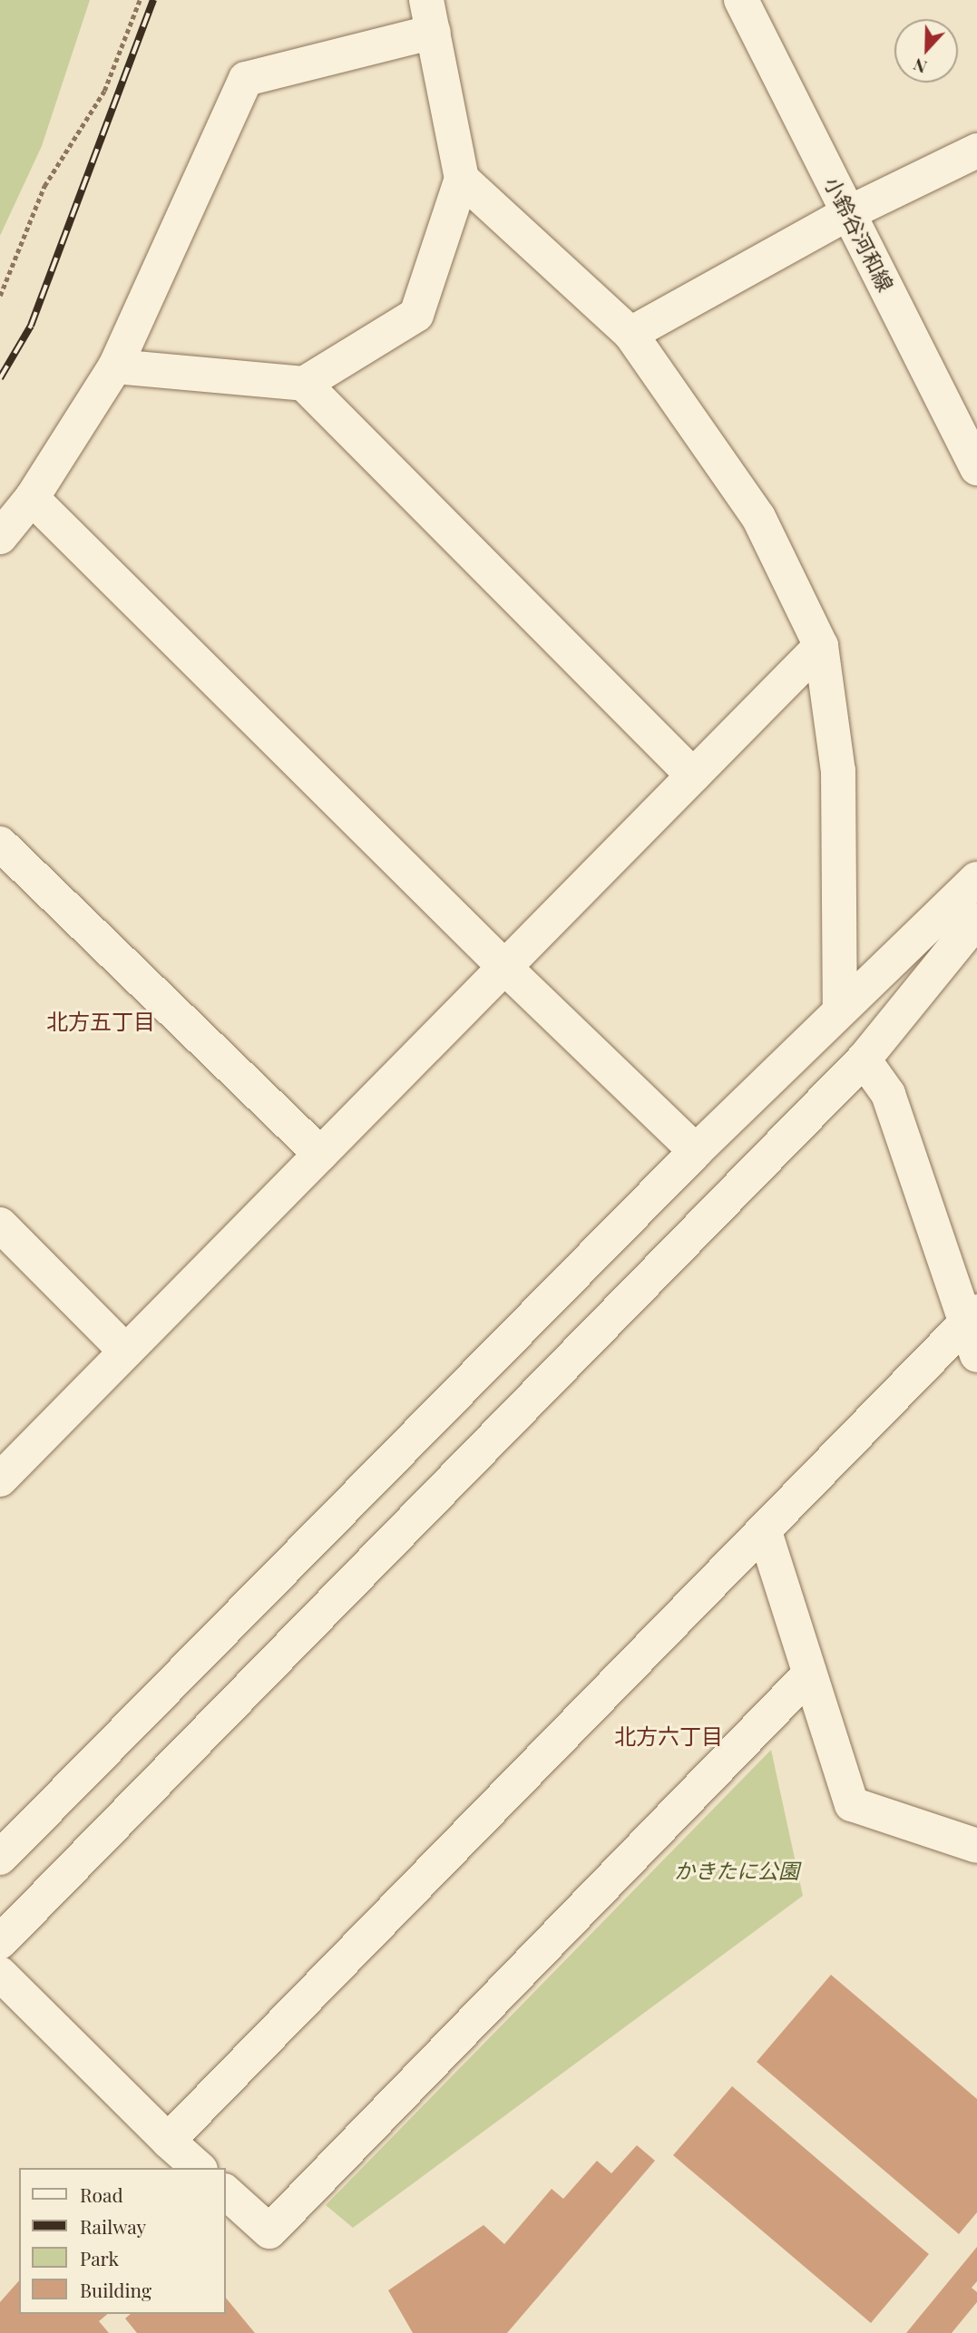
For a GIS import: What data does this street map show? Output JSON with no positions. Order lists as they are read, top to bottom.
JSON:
{
  "streets": {
    "street": ["小鈴谷河和線"]
  },
  "districts": ["北方五丁目", "北方六丁目"],
  "parks": ["かきたに公園"],
  "legend": [
    "Road",
    "Railway",
    "Park",
    "Building"
  ],
  "north": "bottom"
}
